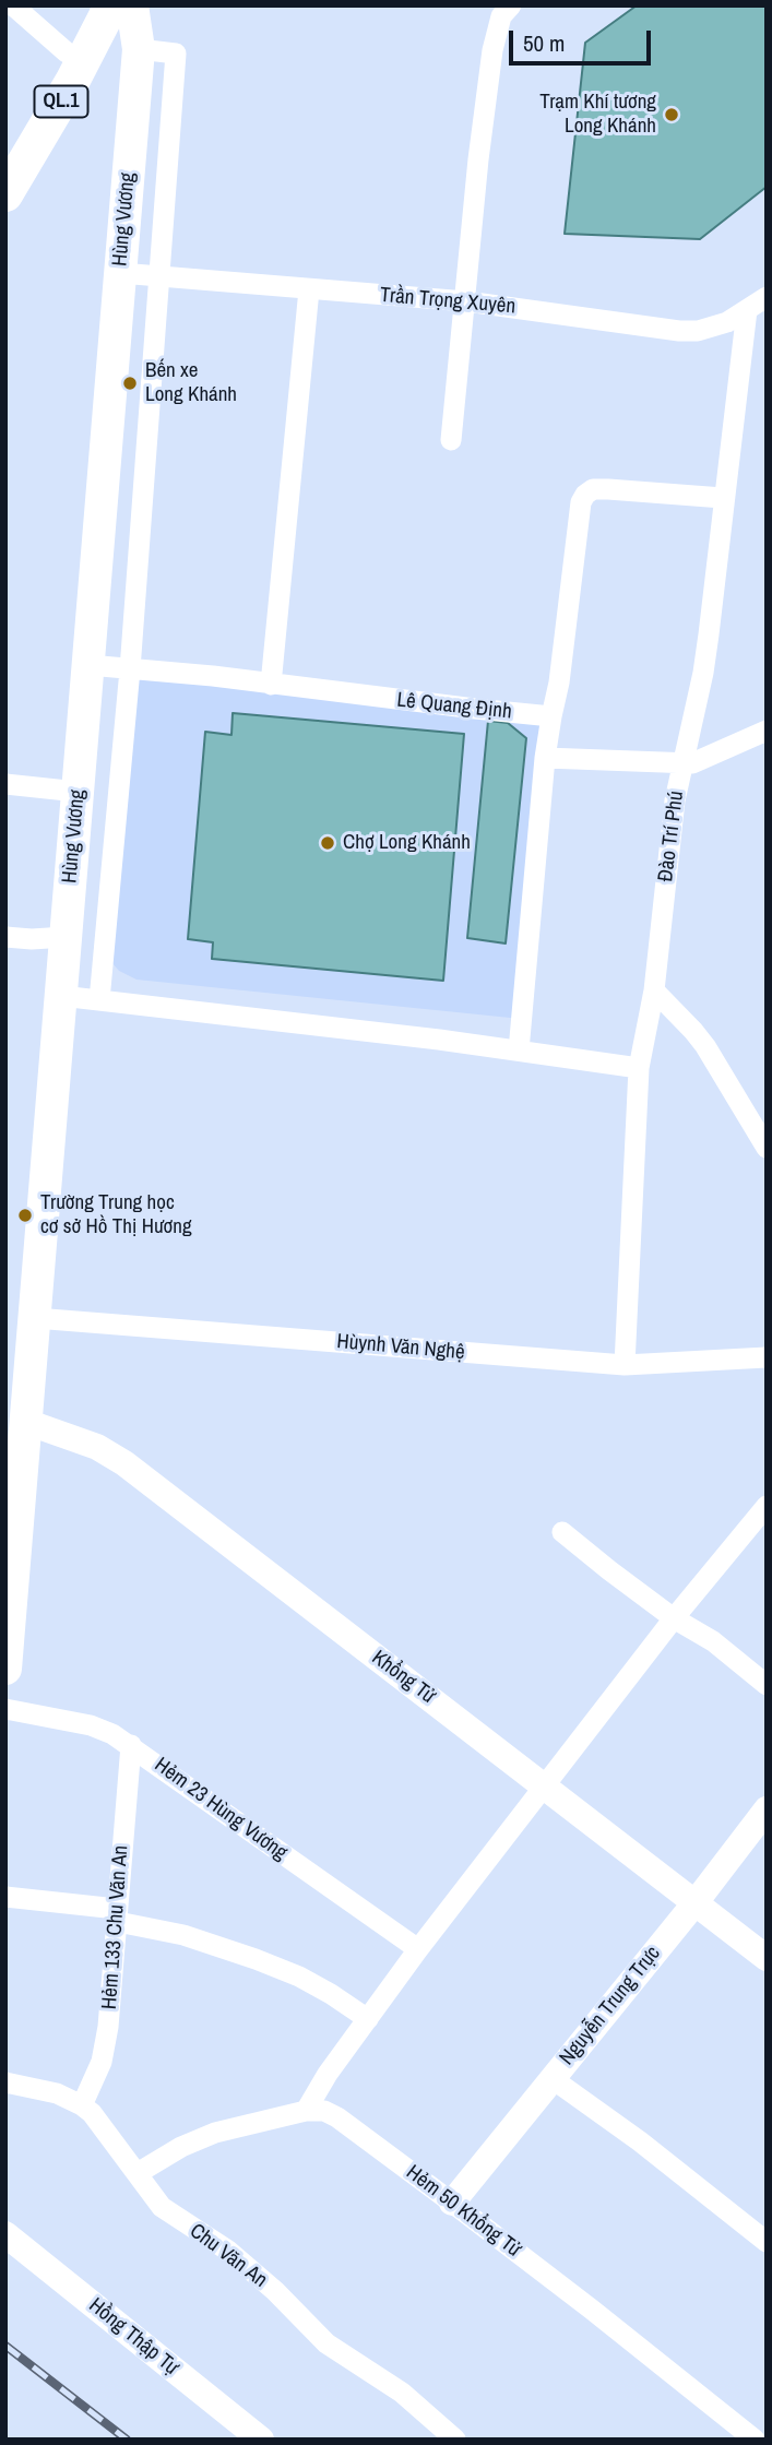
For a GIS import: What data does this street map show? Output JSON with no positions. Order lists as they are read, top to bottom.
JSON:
{
  "streets": {
    "highway": ["QL.1"],
    "main road": ["Hùng Vương"],
    "street": [
      "Trần Trọng Xuyên",
      "Lê Quang Định",
      "Đào Trí Phú",
      "Hùynh Văn Nghệ",
      "Khổng Tử",
      "Hẻm 23 Hùng Vương",
      "Hẻm 133 Chu Văn An",
      "Nguyễn Trung Trực",
      "Hẻm 50 Khổng Tử",
      "Chu Văn An",
      "Hồng Thập Tự"
    ]
  },
  "crossings": [
    ["Hùng Vương", "Trần Trọng Xuyên"],
    ["Hùng Vương", "Lê Quang Định"],
    ["Hùng Vương", "Hùynh Văn Nghệ"],
    ["Hùng Vương", "Khổng Tử"],
    ["Trần Trọng Xuyên", "Đào Trí Phú"],
    ["Đào Trí Phú", "Hùynh Văn Nghệ"],
    ["Khổng Tử", "Nguyễn Trung Trực"],
    ["Hẻm 23 Hùng Vương", "Hẻm 133 Chu Văn An"],
    ["Hẻm 133 Chu Văn An", "Chu Văn An"],
    ["Nguyễn Trung Trực", "Hẻm 50 Khổng Tử"],
    ["Hẻm 50 Khổng Tử", "Chu Văn An"]
  ],
  "places": [
    "Trạm Khí tương Long Khánh",
    "Bến xe Long Khánh",
    "Chợ Long Khánh",
    "Trường Trung học cơ sở Hồ Thị Hương"
  ],
  "scale_bar": "50 m"
}
